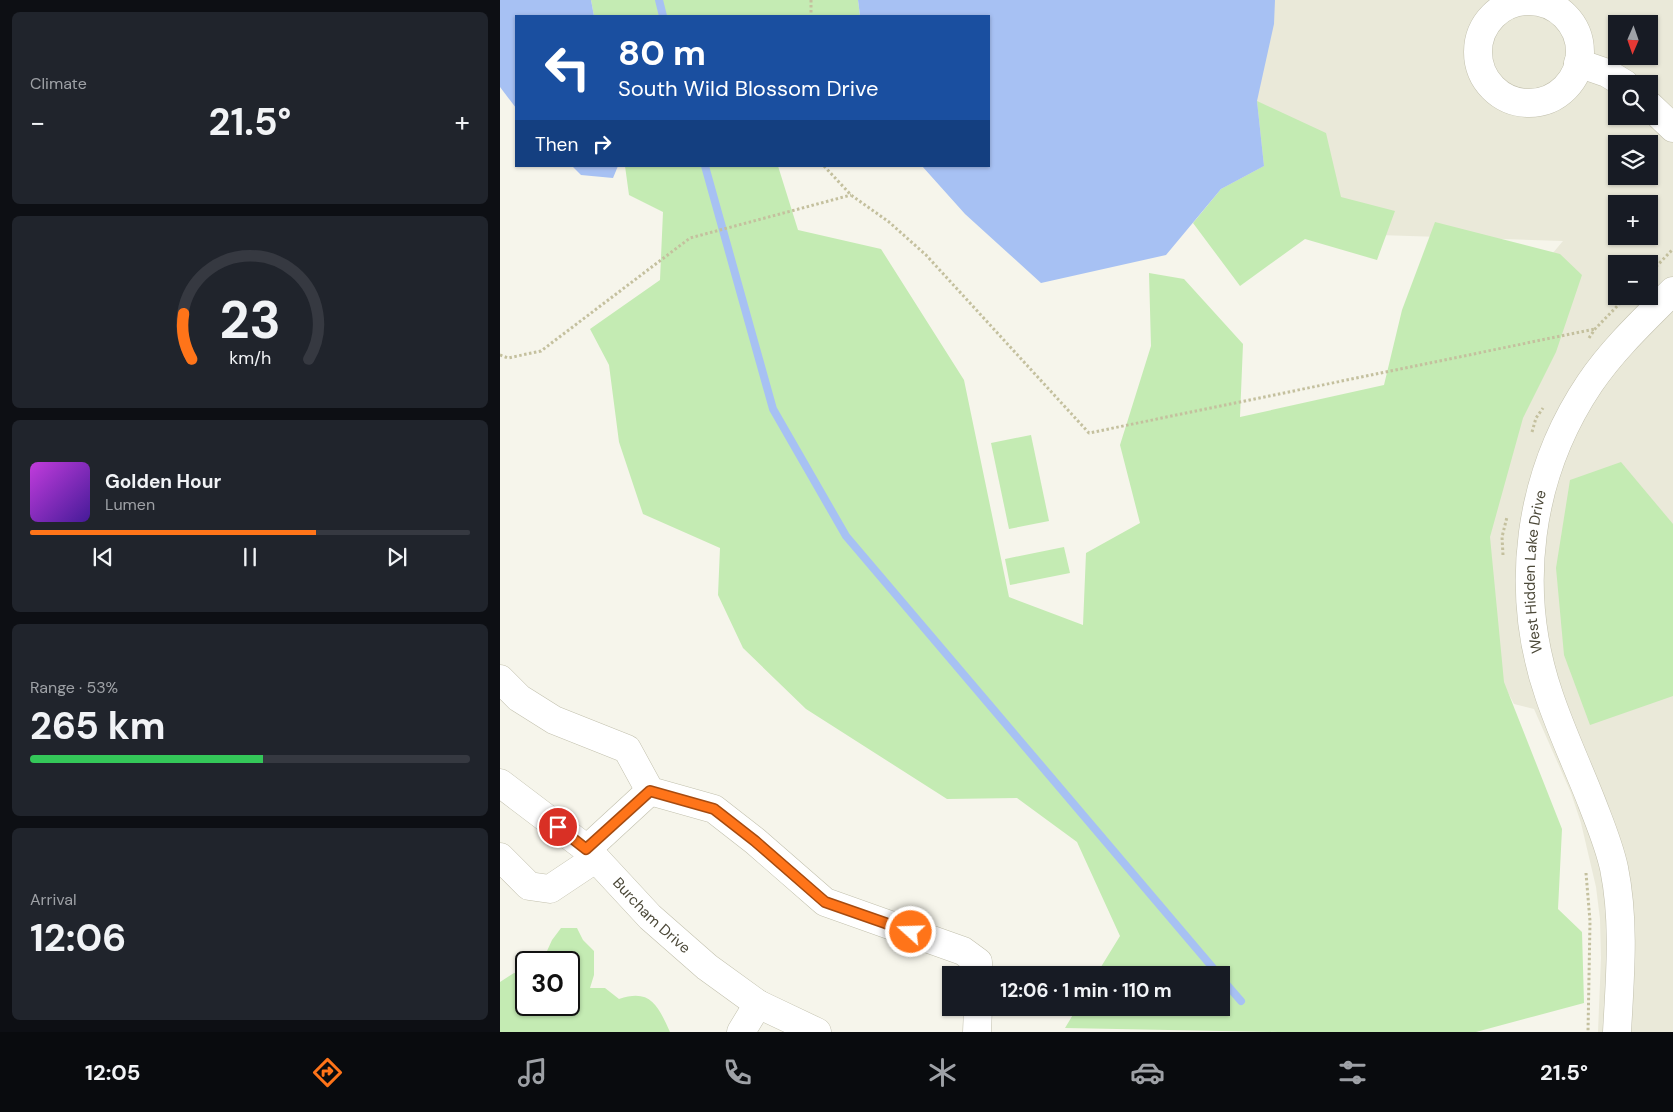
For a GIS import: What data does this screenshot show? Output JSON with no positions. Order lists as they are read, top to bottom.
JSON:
{
  "streets": {
    "street": ["West Hidden Lake Drive", "Burcham Drive"]
  },
  "north": "bottom",
  "page": {
    "tile": [
      "Climate",
      ["Range · 53%", "265 km"],
      ["Arrival", "12:06"]
    ],
    "map_buttons": ["+", "−"],
    "turn": ["80 m", "South Wild Blossom Drive"],
    "heat": ["−", "21.5°", "+"],
    "then": "Then",
    "song": ["Golden Hour", "Lumen"],
    "limit": "30",
    "trip": "12:06 · 1 min · 110 m",
    "tabs": ["12:05", "21.5°"],
    "gauge": ["23", "km/h"]
  }
}
